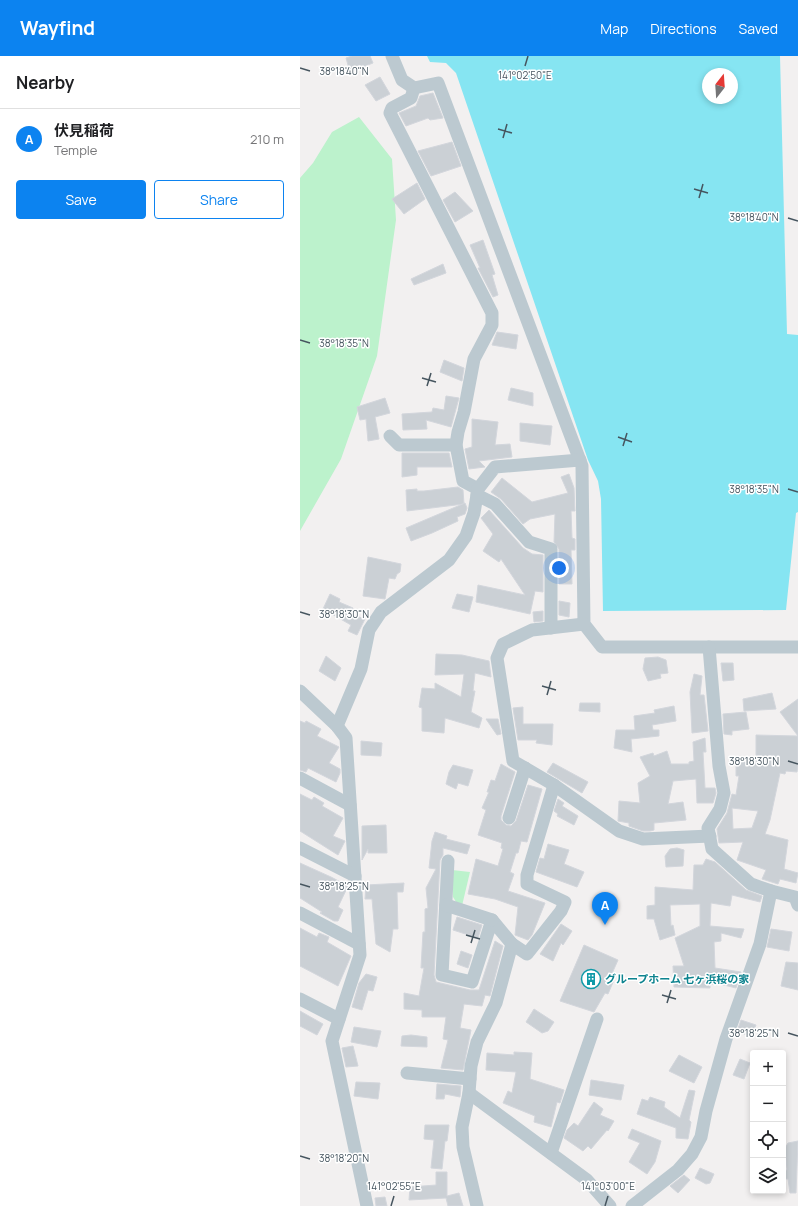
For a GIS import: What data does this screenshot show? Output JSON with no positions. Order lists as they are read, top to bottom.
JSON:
{
  "places": {
    "building": ["グループホーム 七ヶ浜桜の家"]
  },
  "north": "top",
  "page": {
    "header": "Wayfind",
    "nav": ["Map", "Directions", "Saved"],
    "heading": "Nearby",
    "list": [
      {
        "mark": "A",
        "name": "伏見稲荷",
        "note": "Temple",
        "value": "210 m"
      }
    ],
    "buttons": ["Save", "Share"],
    "pins": "A",
    "map_buttons": ["+", "−"]
  },
  "coordinates": [
    "38°18'40\"N",
    "141°02'50\"E",
    "38°18'35\"N",
    "38°18'30\"N",
    "38°18'25\"N",
    "38°18'20\"N",
    "141°02'55\"E",
    "141°03'00\"E"
  ]
}
